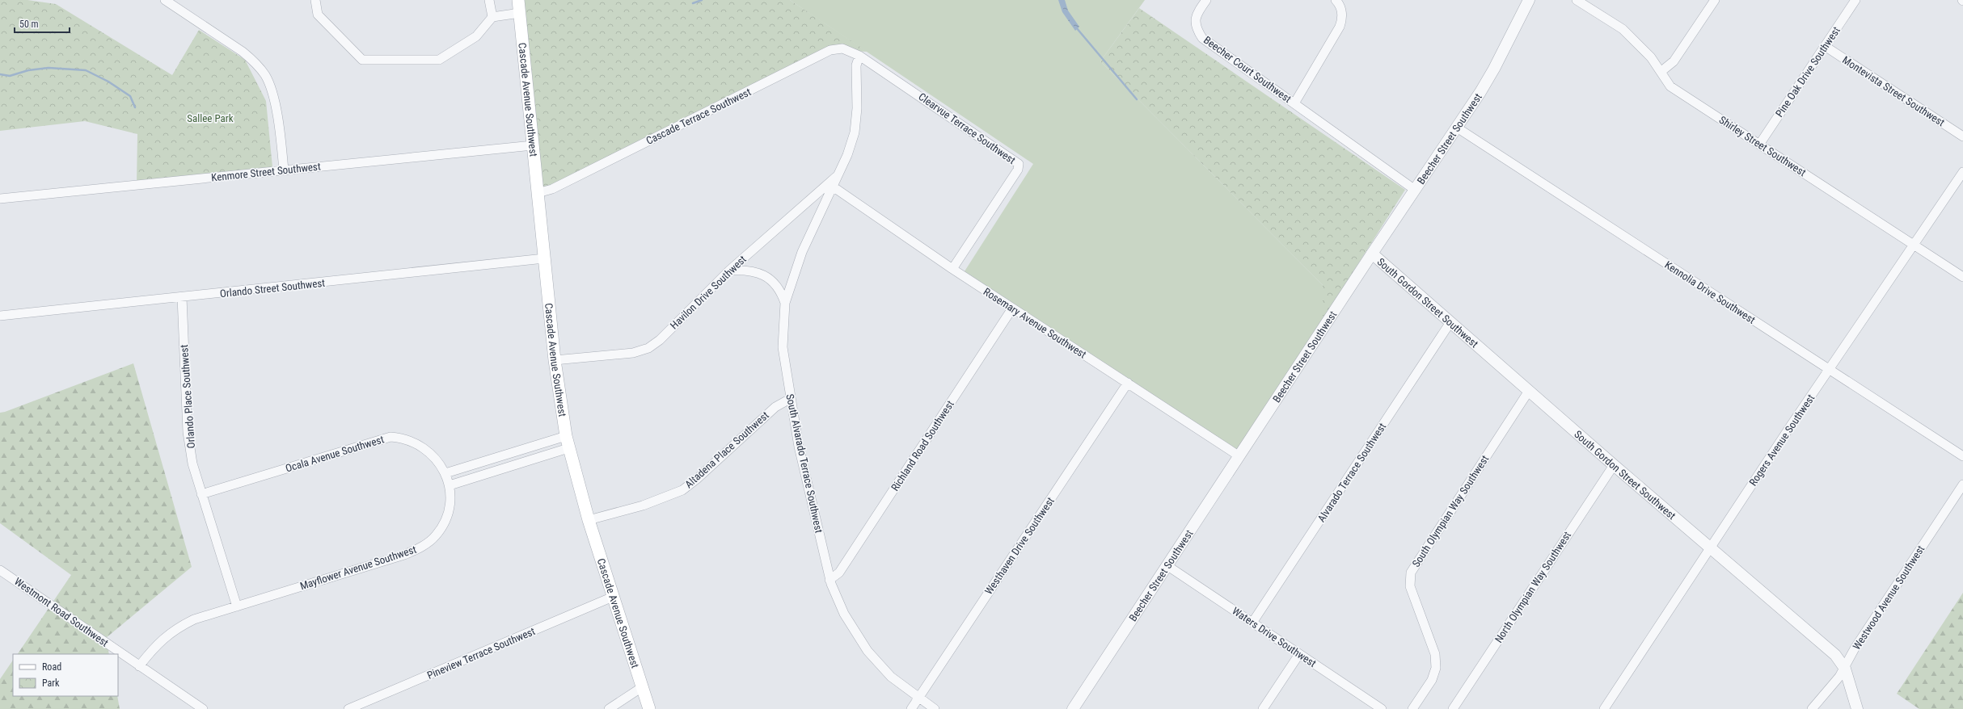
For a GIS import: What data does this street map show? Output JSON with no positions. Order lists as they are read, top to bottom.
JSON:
{
  "streets": {
    "main road": ["Cascade Avenue Southwest"],
    "street": [
      "Beecher Court Southwest",
      "Pine Oak Drive Southwest",
      "Montevista Street Southwest",
      "Cascade Terrace Southwest",
      "Clearvue Terrace Southwest",
      "Beecher Street Southwest",
      "Shirley Street Southwest",
      "Kenmore Street Southwest",
      "Orlando Street Southwest",
      "Havilon Drive Southwest",
      "Kennolia Drive Southwest",
      "South Gordon Street Southwest",
      "Rosemary Avenue Southwest",
      "Orlando Place Southwest",
      "Rogers Avenue Southwest",
      "Richland Road Southwest",
      "Altadena Place Southwest",
      "Ocala Avenue Southwest",
      "South Alvarado Terrace Southwest",
      "Alvarado Terrace Southwest",
      "South Olympian Way Southwest",
      "Westhaven Drive Southwest",
      "Mayflower Avenue Southwest",
      "North Olympian Way Southwest",
      "Westwood Avenue Southwest",
      "Westmont Road Southwest",
      "Waters Drive Southwest",
      "Pineview Terrace Southwest"
    ]
  },
  "crossings": [
    ["Beecher Court Southwest", "Beecher Street Southwest"],
    ["Pine Oak Drive Southwest", "Montevista Street Southwest"],
    ["Pine Oak Drive Southwest", "Shirley Street Southwest"],
    ["Cascade Avenue Southwest", "Cascade Terrace Southwest"],
    ["Cascade Avenue Southwest", "Kenmore Street Southwest"],
    ["Cascade Avenue Southwest", "Orlando Street Southwest"],
    ["Cascade Avenue Southwest", "Havilon Drive Southwest"],
    ["Cascade Avenue Southwest", "Altadena Place Southwest"],
    ["Cascade Avenue Southwest", "Pineview Terrace Southwest"],
    ["Cascade Terrace Southwest", "Clearvue Terrace Southwest"],
    ["Cascade Terrace Southwest", "South Alvarado Terrace Southwest"],
    ["Clearvue Terrace Southwest", "Rosemary Avenue Southwest"],
    ["Clearvue Terrace Southwest", "South Alvarado Terrace Southwest"],
    ["Beecher Street Southwest", "Kennolia Drive Southwest"],
    ["Beecher Street Southwest", "South Gordon Street Southwest"],
    ["Beecher Street Southwest", "Rosemary Avenue Southwest"],
    ["Beecher Street Southwest", "Waters Drive Southwest"],
    ["Shirley Street Southwest", "Rogers Avenue Southwest"],
    ["Orlando Street Southwest", "Orlando Place Southwest"],
    ["Havilon Drive Southwest", "South Alvarado Terrace Southwest"],
    ["Kennolia Drive Southwest", "Rogers Avenue Southwest"],
    ["South Gordon Street Southwest", "Rogers Avenue Southwest"],
    ["South Gordon Street Southwest", "Alvarado Terrace Southwest"],
    ["South Gordon Street Southwest", "South Olympian Way Southwest"],
    ["South Gordon Street Southwest", "North Olympian Way Southwest"],
    ["South Gordon Street Southwest", "Westwood Avenue Southwest"],
    ["Rosemary Avenue Southwest", "Richland Road Southwest"],
    ["Rosemary Avenue Southwest", "South Alvarado Terrace Southwest"],
    ["Rosemary Avenue Southwest", "Westhaven Drive Southwest"],
    ["Orlando Place Southwest", "Ocala Avenue Southwest"],
    ["Orlando Place Southwest", "Mayflower Avenue Southwest"],
    ["Richland Road Southwest", "South Alvarado Terrace Southwest"],
    ["Altadena Place Southwest", "South Alvarado Terrace Southwest"],
    ["Ocala Avenue Southwest", "Mayflower Avenue Southwest"],
    ["South Alvarado Terrace Southwest", "Westhaven Drive Southwest"],
    ["Alvarado Terrace Southwest", "Waters Drive Southwest"],
    ["Mayflower Avenue Southwest", "Westmont Road Southwest"]
  ],
  "parks": ["Sallee Park"],
  "legend": ["Road", "Park"],
  "scale_bar": "50 m"
}
